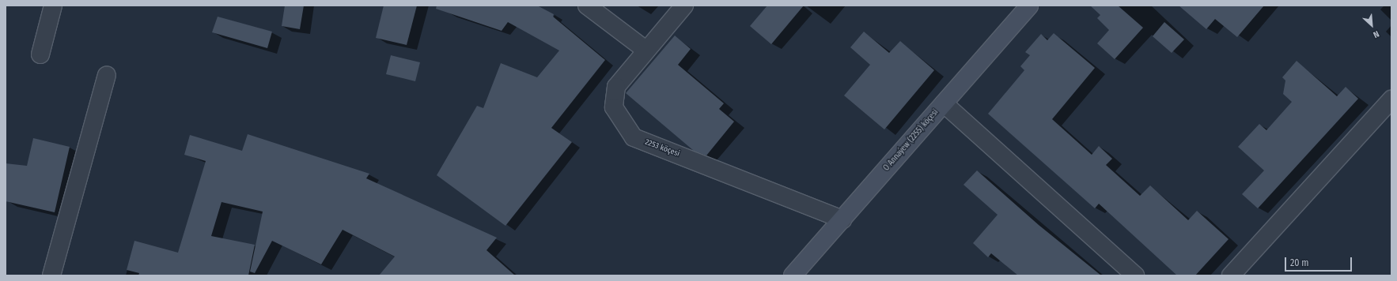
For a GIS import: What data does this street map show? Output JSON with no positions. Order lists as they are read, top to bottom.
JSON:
{
  "streets": {
    "main road": ["O Annaýew (2255) köçesi"],
    "street": ["2253 köçesi"]
  },
  "crossings": [
    ["O Annaýew (2255) köçesi", "2253 köçesi"]
  ],
  "scale_bar": "20 m",
  "north": "bottom right"
}
